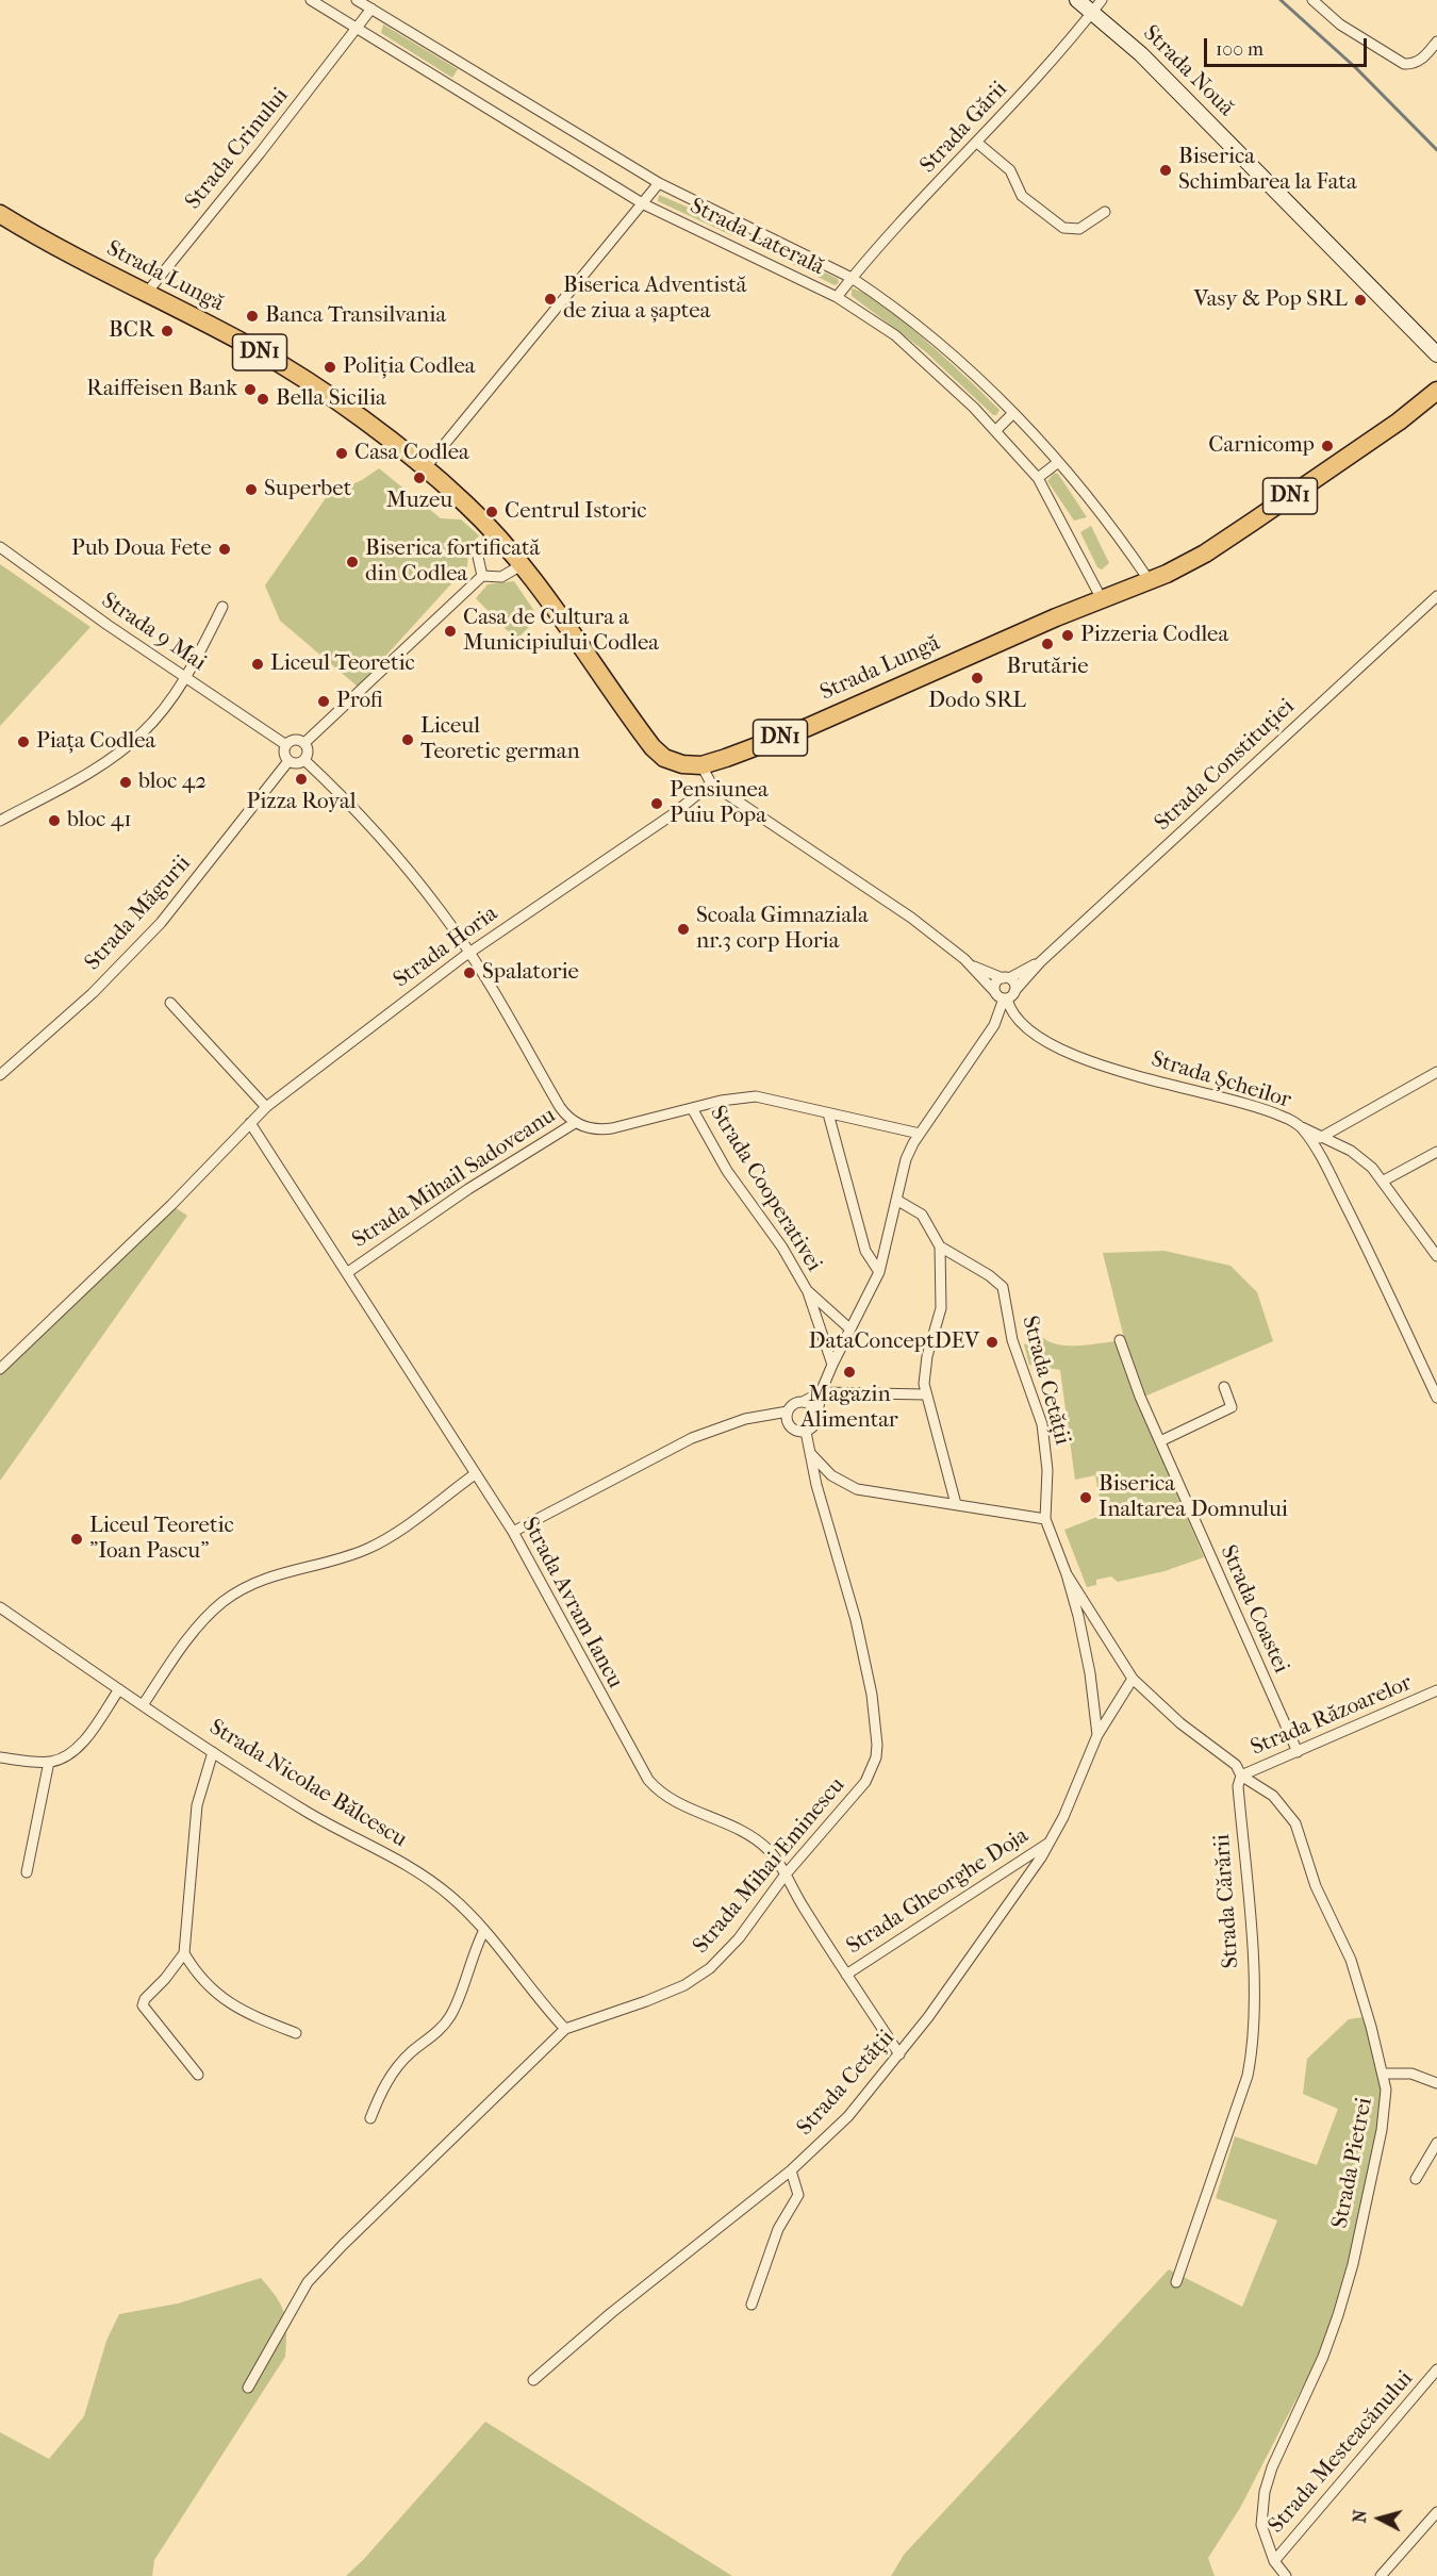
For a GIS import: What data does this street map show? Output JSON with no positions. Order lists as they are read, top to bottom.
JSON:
{
  "streets": {
    "highway": ["Strada Lungă", "DN1"],
    "main road": ["Strada Nouă"],
    "street": [
      "Strada Gării",
      "Strada Crinului",
      "Strada Laterală",
      "Strada 9 Mai",
      "Strada Constituției",
      "Strada Măgurii",
      "Strada Horia",
      "Strada Șcheilor",
      "Strada Mihail Sadoveanu",
      "Strada Cooperativei",
      "Strada Cetății",
      "Strada Avram Iancu",
      "Strada Coastei",
      "Strada Răzoarelor",
      "Strada Nicolae Bălcescu",
      "Strada Mihai Eminescu",
      "Strada Gheorghe Doja",
      "Strada Cărării",
      "Strada Pietrei",
      "Strada Mesteacănului"
    ]
  },
  "crossings": [
    ["Strada Nouă", "Strada Gării"],
    ["Strada Gării", "Strada Laterală"],
    ["Strada Crinului", "Strada Laterală"],
    ["Strada Crinului", "Strada Lungă"],
    ["Strada Laterală", "Strada Lungă"],
    ["Strada Lungă", "Strada Șcheilor"],
    ["Strada 9 Mai", "Strada Măgurii"],
    ["Strada Constituției", "Strada Șcheilor"],
    ["Strada Horia", "Strada Șcheilor"],
    ["Strada Horia", "Strada Avram Iancu"],
    ["Strada Mihail Sadoveanu", "Strada Cooperativei"],
    ["Strada Mihail Sadoveanu", "Strada Avram Iancu"],
    ["Strada Cetății", "Strada Avram Iancu"],
    ["Strada Cetății", "Strada Gheorghe Doja"],
    ["Strada Avram Iancu", "Strada Mihai Eminescu"],
    ["Strada Avram Iancu", "Strada Gheorghe Doja"],
    ["Strada Coastei", "Strada Răzoarelor"],
    ["Strada Răzoarelor", "Strada Cărării"],
    ["Strada Răzoarelor", "Strada Pietrei"],
    ["Strada Nicolae Bălcescu", "Strada Mihai Eminescu"],
    ["Strada Cărării", "Strada Pietrei"],
    ["Strada Pietrei", "Strada Mesteacănului"]
  ],
  "places": [
    "Biserica Schimbarea la Fata",
    "Biserica Adventistă de ziua a șaptea",
    "Vasy & Pop SRL",
    "Banca Transilvania",
    "BCR",
    "Poliția Codlea",
    "Raiffeisen Bank",
    "Bella Sicilia",
    "Carnicomp",
    "Casa Codlea",
    "Muzeu",
    "Superbet",
    "Centrul Istoric",
    "Pub Doua Fete",
    "Biserica fortificată din Codlea",
    "Casa de Cultura a Municipiului Codlea",
    "Pizzeria Codlea",
    "Brutărie",
    "Liceul Teoretic",
    "Dodo SRL",
    "Profi",
    "Liceul Teoretic german",
    "Piața Codlea",
    "Pizza Royal",
    "bloc 42",
    "Pensiunea Puiu Popa",
    "bloc 41",
    "Scoala Gimnaziala nr.3 corp Horia",
    "Spalatorie",
    "DataConceptDEV",
    "Magazin Alimentar",
    "Biserica Inaltarea Domnului",
    "Liceul Teoretic \"Ioan Pascu\""
  ],
  "scale_bar": "100 m",
  "north": "left"
}
